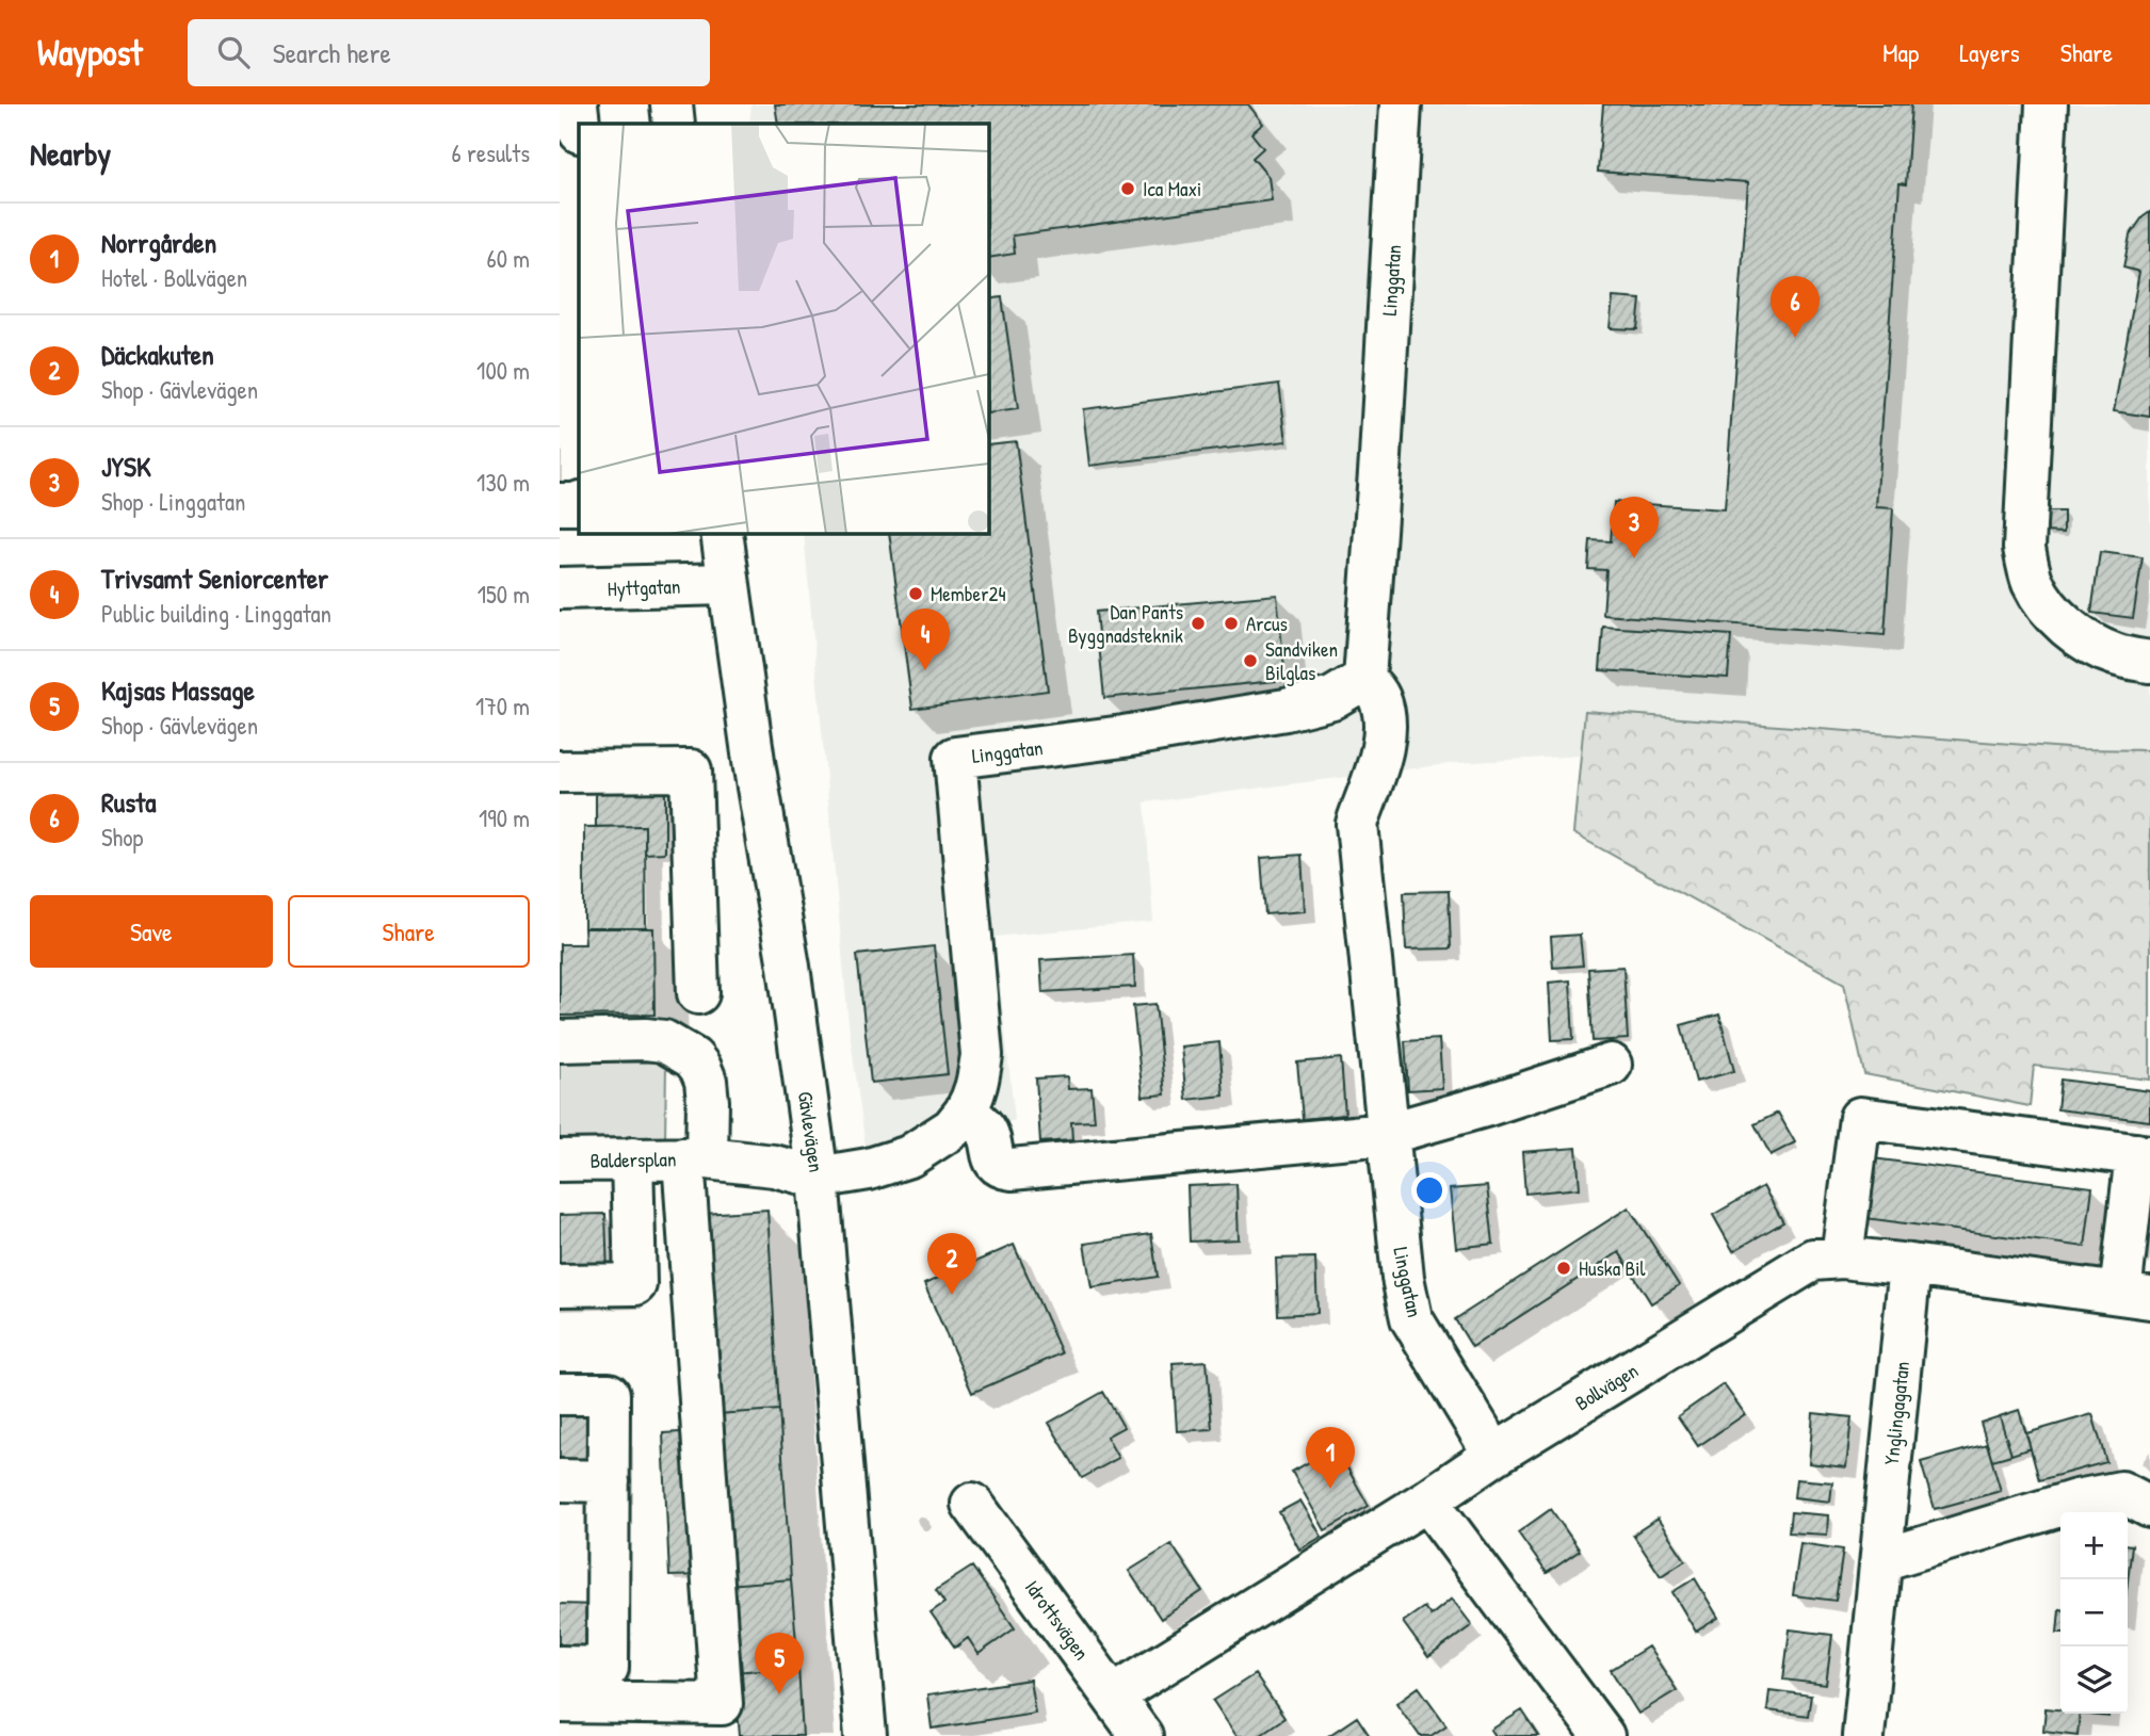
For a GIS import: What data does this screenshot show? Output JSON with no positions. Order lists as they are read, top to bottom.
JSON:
{
  "streets": {
    "street": [
      "Linggatan",
      "Hyttgatan",
      "Gävlevägen",
      "Baldersplan",
      "Bollvägen",
      "Ynglingagatan",
      "Idrottsvägen"
    ]
  },
  "crossings": [
    ["Linggatan", "Gävlevägen"],
    ["Linggatan", "Baldersplan"],
    ["Linggatan", "Bollvägen"],
    ["Hyttgatan", "Gävlevägen"],
    ["Gävlevägen", "Baldersplan"],
    ["Bollvägen", "Ynglingagatan"],
    ["Bollvägen", "Idrottsvägen"]
  ],
  "places": [
    "Ica Maxi",
    "Member24",
    "Dan Pants Byggnadsteknik",
    "Arcus",
    "Sandviken Bilglas",
    "Huska Bil"
  ],
  "page": {
    "header": "Waypost",
    "search": "Search here",
    "nav": ["Map", "Layers", "Share"],
    "heading": ["Nearby", "6 results"],
    "list": [
      {
        "mark": "1",
        "name": "Norrgården",
        "note": "Hotel · Bollvägen",
        "value": "60 m"
      },
      {
        "mark": "2",
        "name": "Däckakuten",
        "note": "Shop · Gävlevägen",
        "value": "100 m"
      },
      {
        "mark": "3",
        "name": "JYSK",
        "note": "Shop · Linggatan",
        "value": "130 m"
      },
      {
        "mark": "4",
        "name": "Trivsamt Seniorcenter",
        "note": "Public building · Linggatan",
        "value": "150 m"
      },
      {
        "mark": "5",
        "name": "Kajsas Massage",
        "note": "Shop · Gävlevägen",
        "value": "170 m"
      },
      {
        "mark": "6",
        "name": "Rusta",
        "note": "Shop",
        "value": "190 m"
      }
    ],
    "pins": [
      "6",
      "3",
      "4",
      "2",
      "1",
      "5"
    ],
    "buttons": ["Save", "Share"],
    "map_buttons": ["+", "−"]
  }
}
